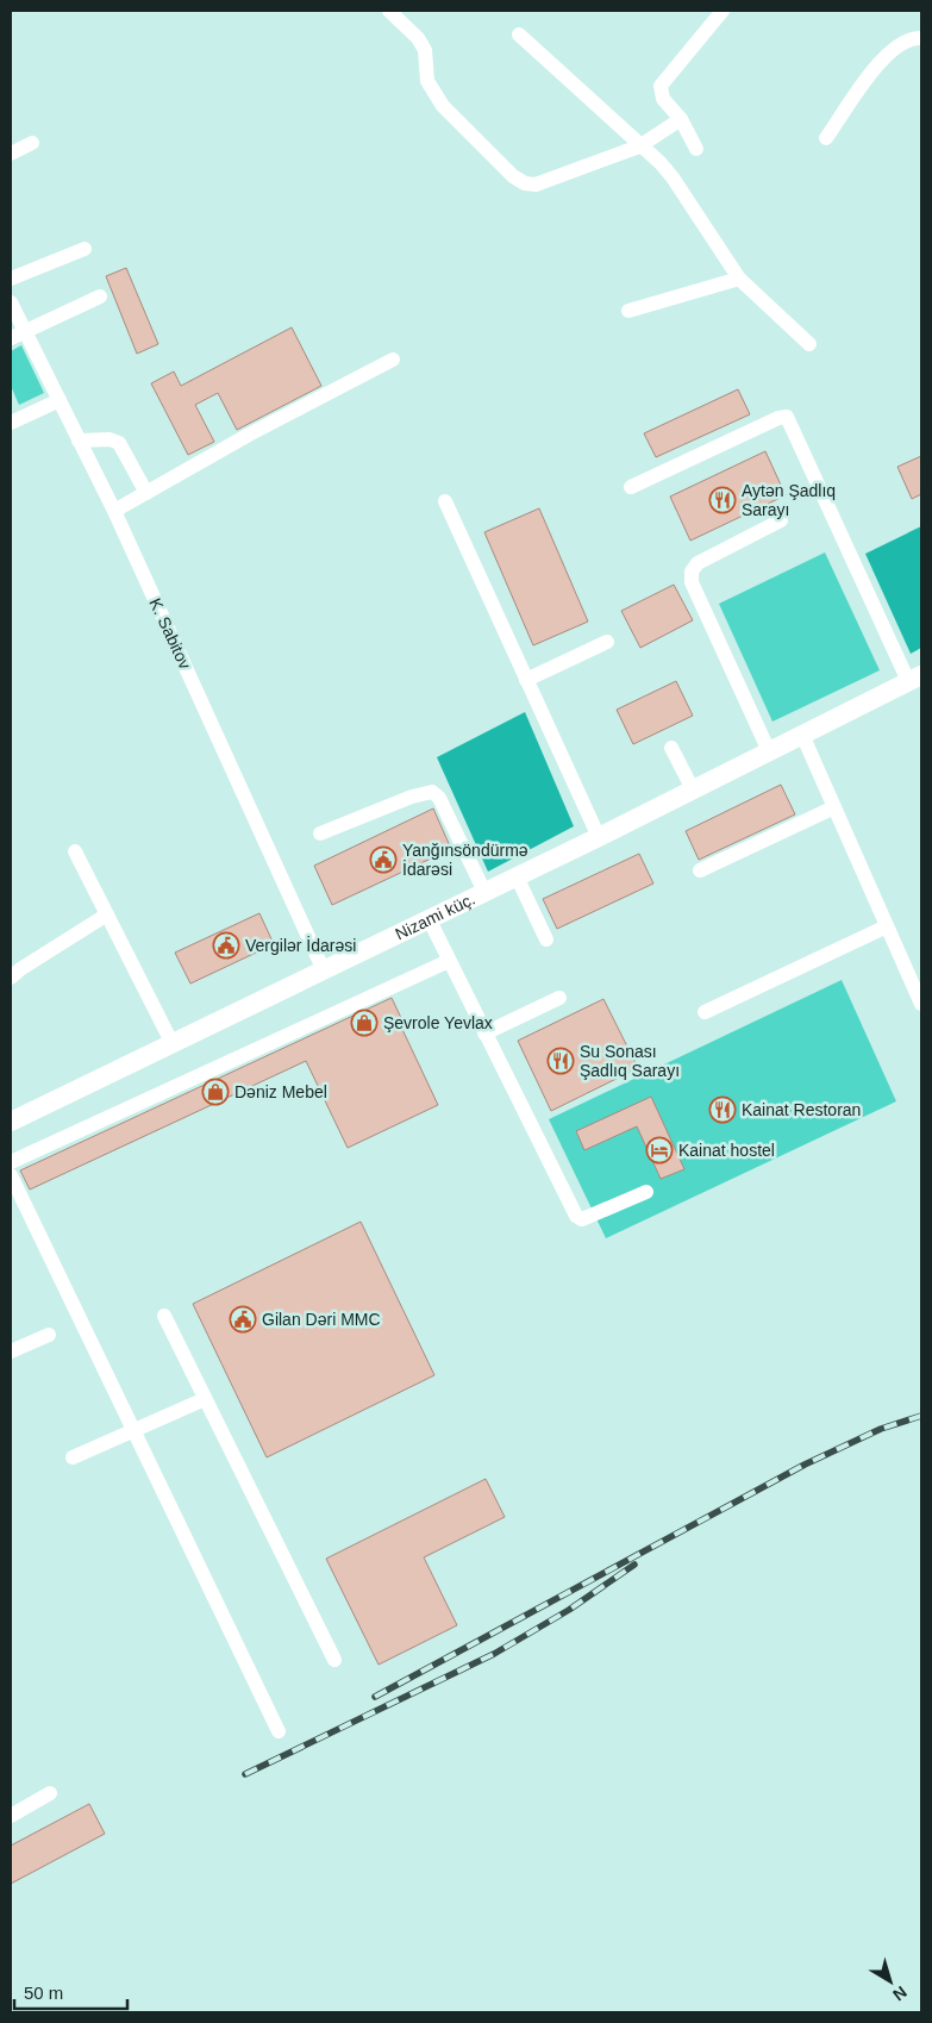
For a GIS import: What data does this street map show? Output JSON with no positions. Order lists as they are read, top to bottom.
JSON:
{
  "streets": {
    "main road": ["Nizami küç."],
    "street": ["K. Sabitov"]
  },
  "crossings": [
    ["K. Sabitov", "Nizami küç."]
  ],
  "places": {
    "restaurant": ["Aytən Şadlıq Sarayı", "Su Sonası Şadlıq Sarayı", "Kainat Restoran"],
    "public building": ["Yanğınsöndürmə İdarəsi", "Vergilər İdarəsi", "Gilan Dəri MMC"],
    "shop": ["Şevrole Yevlax", "Dəniz Mebel"],
    "hotel": ["Kainat hostel"]
  },
  "scale_bar": "50 m",
  "north": "bottom right"
}
